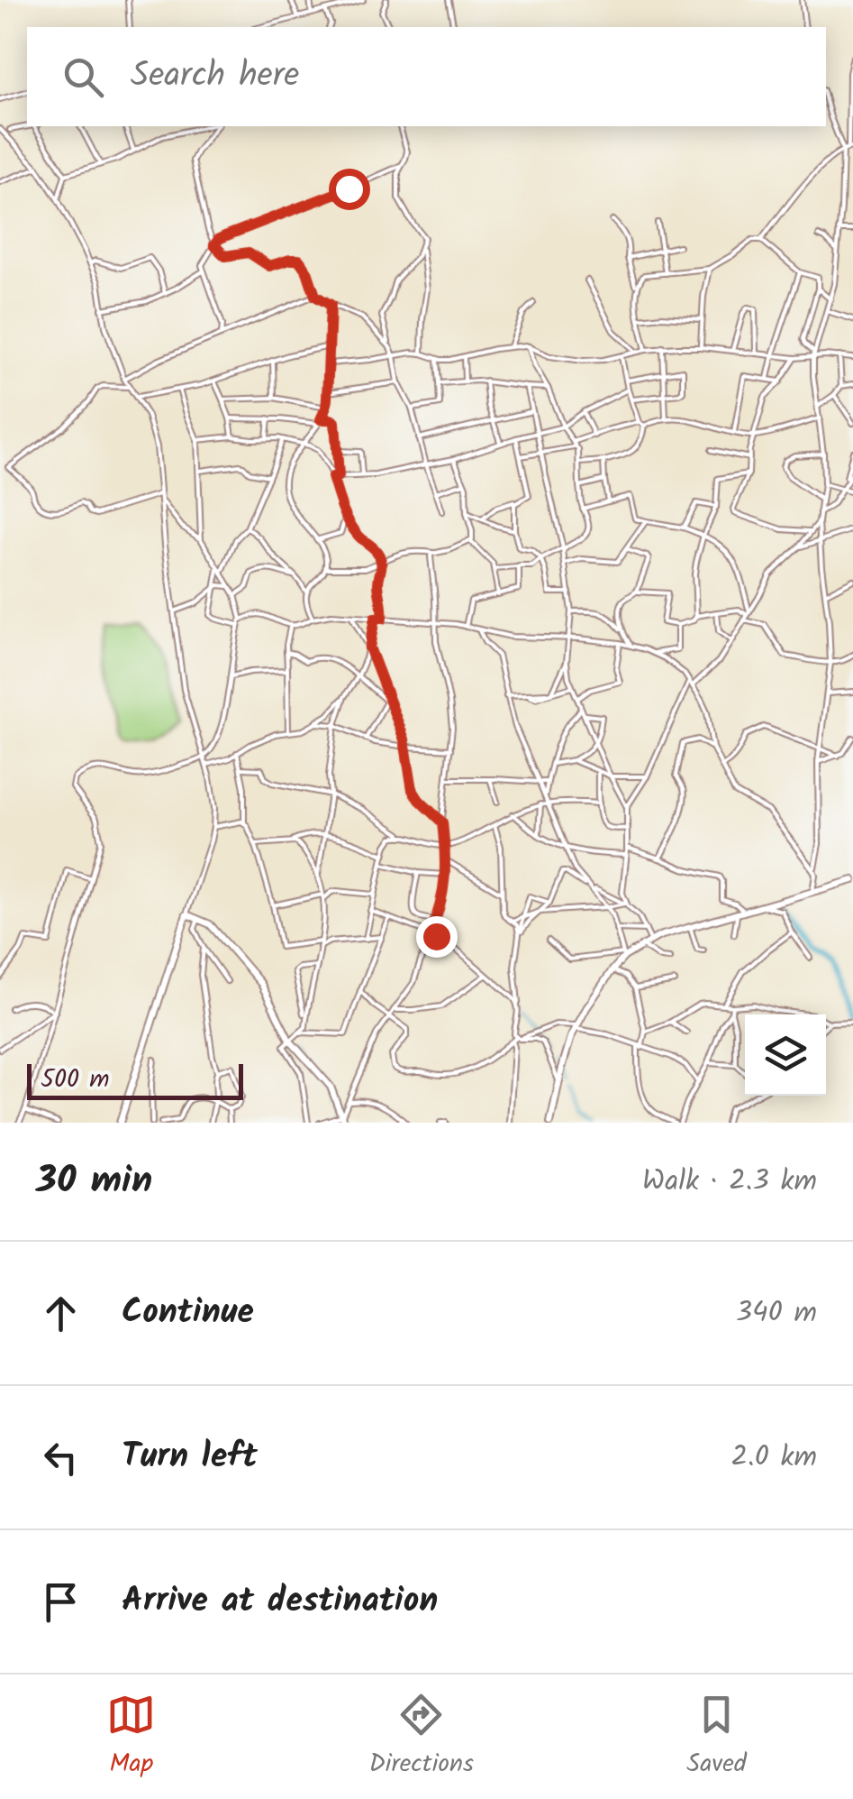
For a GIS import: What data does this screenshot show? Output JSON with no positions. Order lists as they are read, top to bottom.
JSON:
{
  "scale_bar": "500 m",
  "page": {
    "search": "Search here",
    "scale": "500 m",
    "heading": ["30 min", "Walk · 2.3 km"],
    "list": [
      ["Continue", "340 m"],
      ["Turn left", "2.0 km"],
      "Arrive at destination"
    ],
    "nav": ["Map", "Directions", "Saved"]
  }
}
